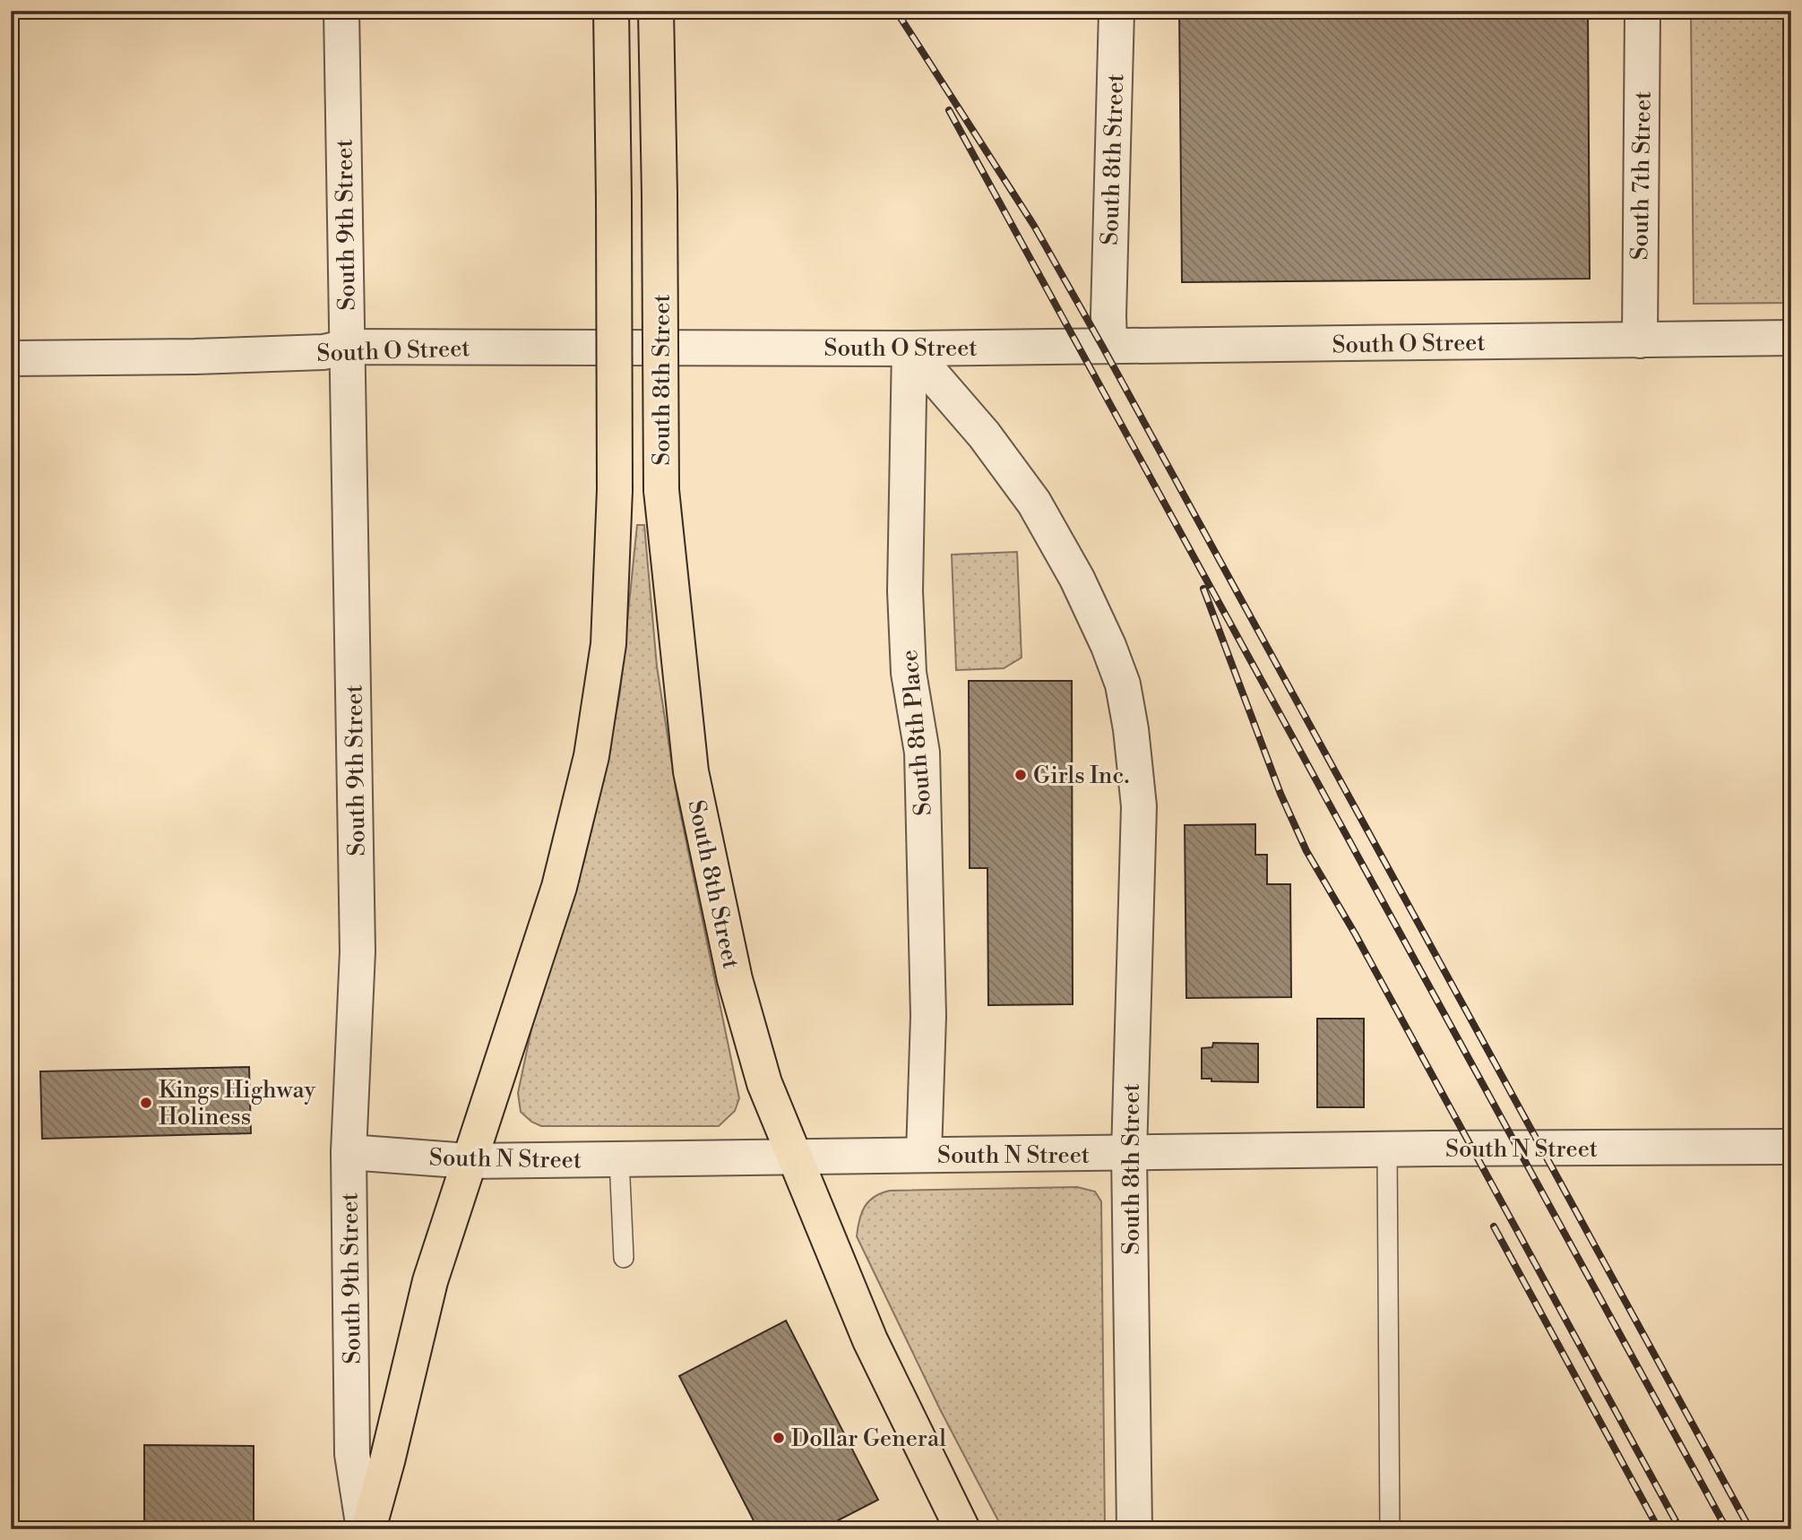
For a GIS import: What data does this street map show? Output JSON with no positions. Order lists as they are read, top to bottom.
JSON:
{
  "streets": {
    "highway": ["South 8th Street"],
    "street": [
      "South 7th Street",
      "South 9th Street",
      "South O Street",
      "South 8th Place",
      "South N Street"
    ]
  },
  "crossings": [
    ["South 8th Street", "South O Street"],
    ["South 8th Street", "South 8th Place"],
    ["South 8th Street", "South N Street"],
    ["South 7th Street", "South O Street"],
    ["South 9th Street", "South O Street"],
    ["South 9th Street", "South N Street"],
    ["South O Street", "South 8th Place"],
    ["South 8th Place", "South N Street"]
  ],
  "places": ["Girls Inc.", "Kings Highway Holiness", "Dollar General"]
}
